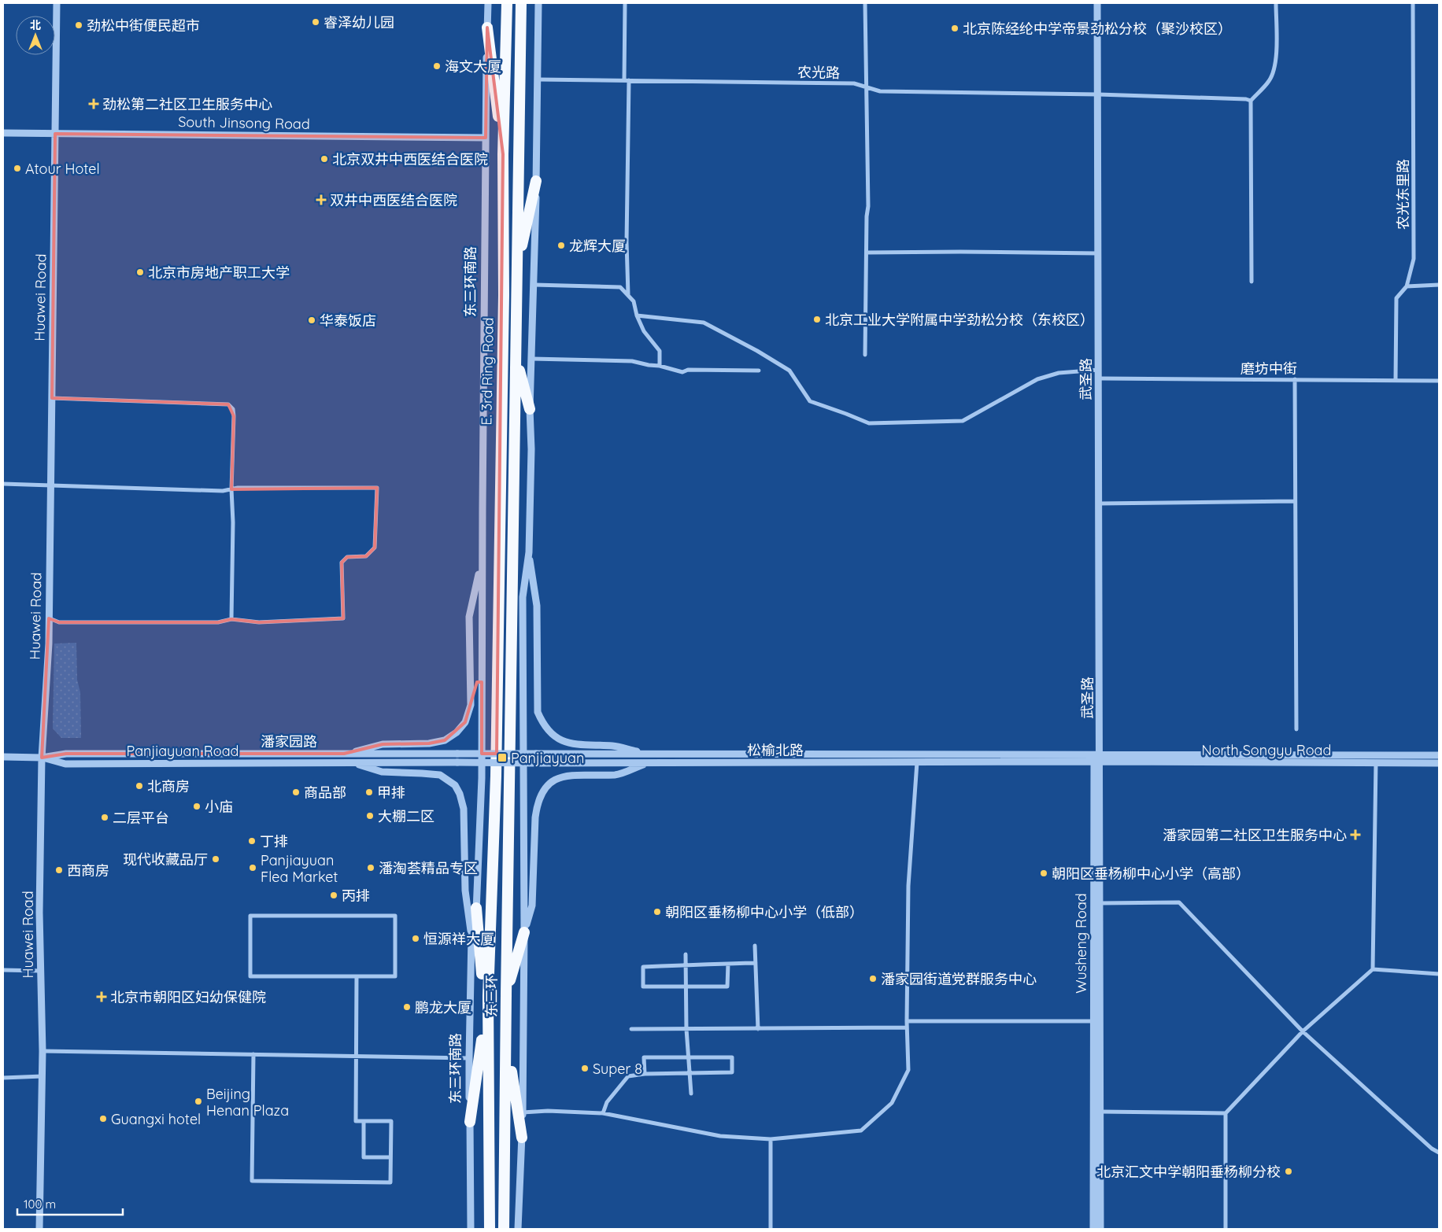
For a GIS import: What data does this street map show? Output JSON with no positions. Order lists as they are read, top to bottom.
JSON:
{
  "streets": {
    "highway": ["E. 3rd Ring Road", "东三环"],
    "street": [
      "农光路",
      "South Jinsong Road",
      "农光东里路",
      "东三环南路",
      "Huawei Road",
      "磨坊中街",
      "武圣路",
      "潘家园路",
      "松榆北路",
      "North Songyu Road",
      "Panjiayuan Road",
      "Wusheng Road"
    ]
  },
  "crossings": [
    ["农光路", "武圣路"],
    ["South Jinsong Road", "东三环南路"],
    ["South Jinsong Road", "Huawei Road"],
    ["农光东里路", "磨坊中街"],
    ["Huawei Road", "潘家园路"],
    ["Huawei Road", "Panjiayuan Road"],
    ["磨坊中街", "武圣路"],
    ["E. 3rd Ring Road", "东三环"],
    ["武圣路", "松榆北路"],
    ["武圣路", "North Songyu Road"],
    ["武圣路", "Wusheng Road"],
    ["潘家园路", "松榆北路"],
    ["潘家园路", "Panjiayuan Road"],
    ["松榆北路", "North Songyu Road"],
    ["松榆北路", "Panjiayuan Road"],
    ["松榆北路", "Wusheng Road"],
    ["North Songyu Road", "Wusheng Road"]
  ],
  "places": {
    "other": [
      "睿泽幼儿园",
      "劲松中街便民超市",
      "北京陈经纶中学帝景劲松分校（聚沙校区）",
      "海文大厦",
      "北京双井中西医结合医院",
      "Atour Hotel",
      "龙辉大厦",
      "北京市房地产职工大学",
      "北京工业大学附属中学劲松分校（东校区）",
      "华泰饭店",
      "北商房",
      "商品部",
      "甲排",
      "小庙",
      "大棚二区",
      "二层平台",
      "丁排",
      "现代收藏品厅",
      "Panjiayuan Flea Market",
      "潘淘荟精品专区",
      "西商房",
      "朝阳区垂杨柳中心小学（高部）",
      "丙排",
      "朝阳区垂杨柳中心小学（低部）",
      "恒源祥大厦",
      "潘家园街道党群服务中心",
      "鹏龙大厦",
      "Super 8",
      "Beijing Henan Plaza",
      "Guangxi hotel",
      "北京汇文中学朝阳垂杨柳分校"
    ],
    "health": [
      "劲松第二社区卫生服务中心",
      "双井中西医结合医院",
      "潘家园第二社区卫生服务中心",
      "北京市朝阳区妇幼保健院"
    ],
    "transit": ["Panjiayuan"]
  },
  "scale_bar": "100 m",
  "north": "top"
}
